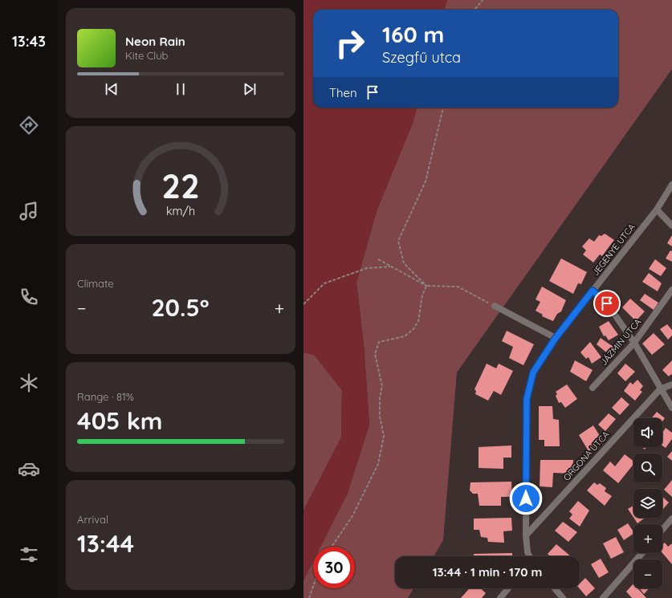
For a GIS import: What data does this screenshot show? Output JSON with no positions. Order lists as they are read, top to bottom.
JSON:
{
  "streets": {
    "street": ["JEGENYE UTCA", "JÁZMIN UTCA", "ORGONA UTCA"]
  },
  "crossings": [
    ["JEGENYE UTCA", "ORGONA UTCA"]
  ],
  "page": {
    "tabs": "13:43",
    "turn": ["160 m", "Szegfű utca"],
    "song": ["Neon Rain", "Kite Club"],
    "then": "Then",
    "tile": [
      "Climate",
      ["Range · 81%", "405 km"],
      ["Arrival", "13:44"]
    ],
    "heat": ["−", "20.5°", "+"],
    "map_buttons": ["+", "−"],
    "limit": "30",
    "trip": "13:44 · 1 min · 170 m",
    "gauge": ["22", "km/h"]
  }
}
